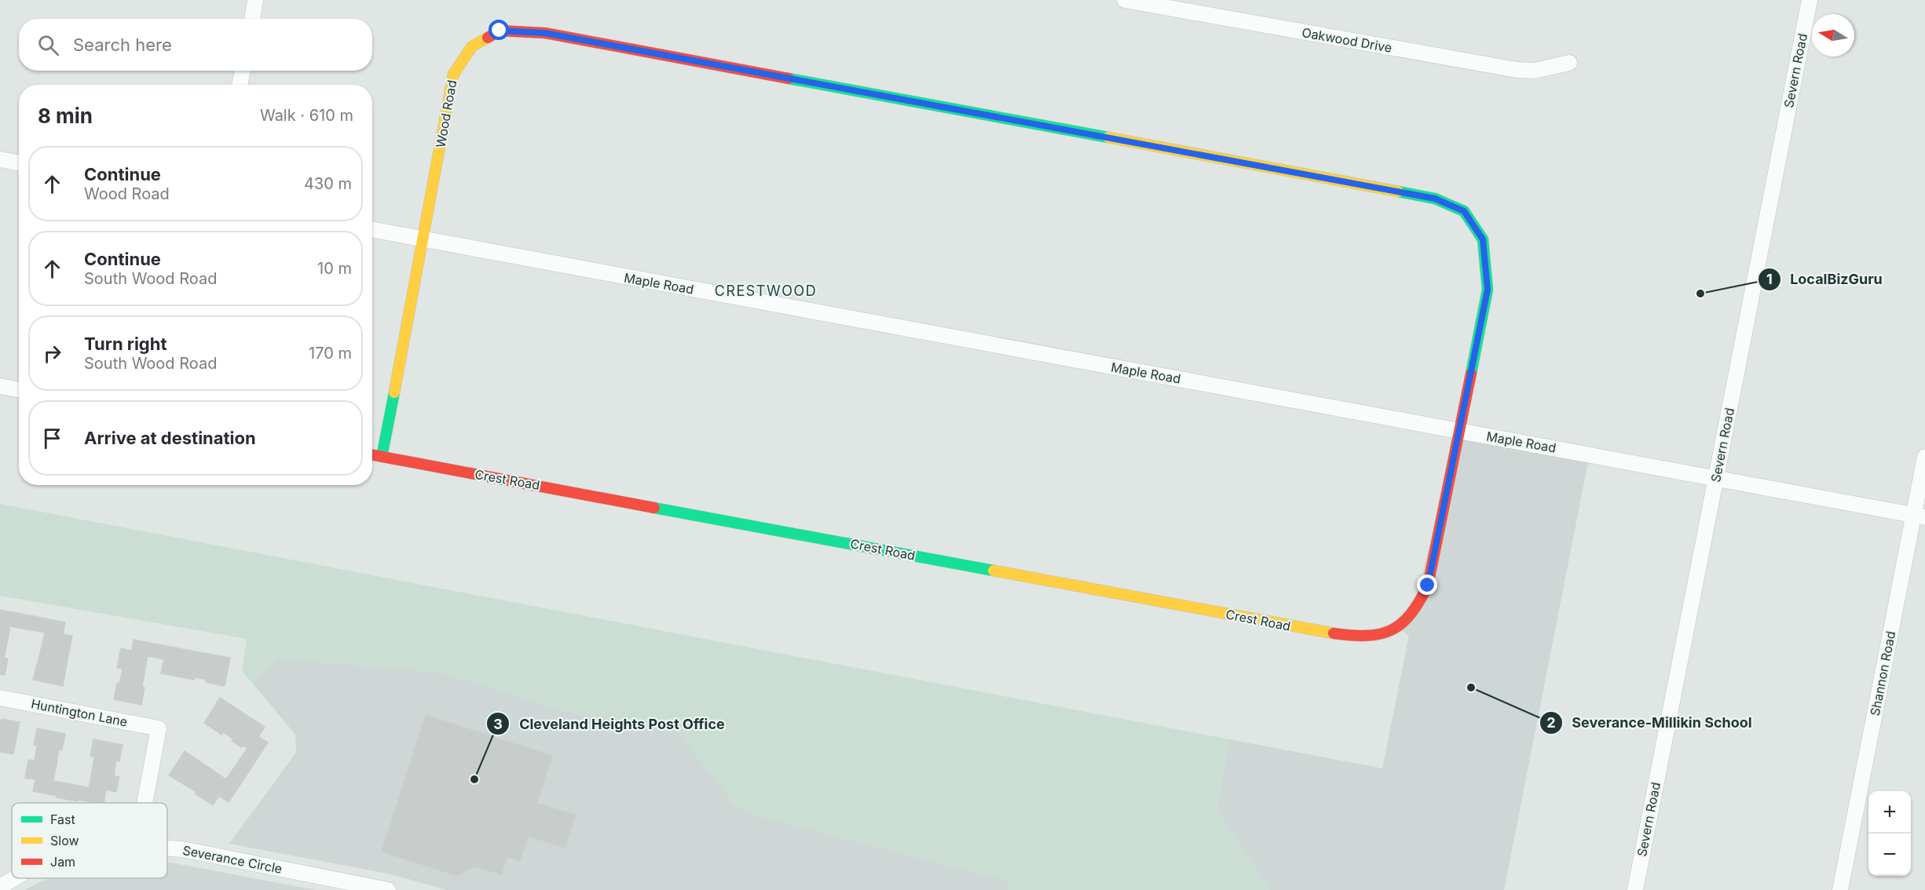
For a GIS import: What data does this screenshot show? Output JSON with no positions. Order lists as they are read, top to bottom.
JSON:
{
  "streets": {
    "street": [
      "Oakwood Drive",
      "Severn Road",
      "Wood Road",
      "Maple Road",
      "Crest Road",
      "Shannon Road",
      "Huntington Lane",
      "Severance Circle"
    ]
  },
  "crossings": [
    ["Severn Road", "Maple Road"],
    ["Wood Road", "Maple Road"],
    ["Wood Road", "Crest Road"],
    ["Maple Road", "Shannon Road"]
  ],
  "districts": ["CRESTWOOD"],
  "places": ["LocalBizGuru", "Severance-Millikin School", "Cleveland Heights Post Office"],
  "legend": ["Fast", "Slow", "Jam"],
  "north": "left",
  "page": {
    "search": "Search here",
    "heading": ["8 min", "Walk · 610 m"],
    "list": [
      ["Continue", "Wood Road", "430 m"],
      ["Continue", "South Wood Road", "10 m"],
      ["Turn right", "South Wood Road", "170 m"],
      "Arrive at destination"
    ],
    "map_buttons": ["+", "−"]
  }
}
